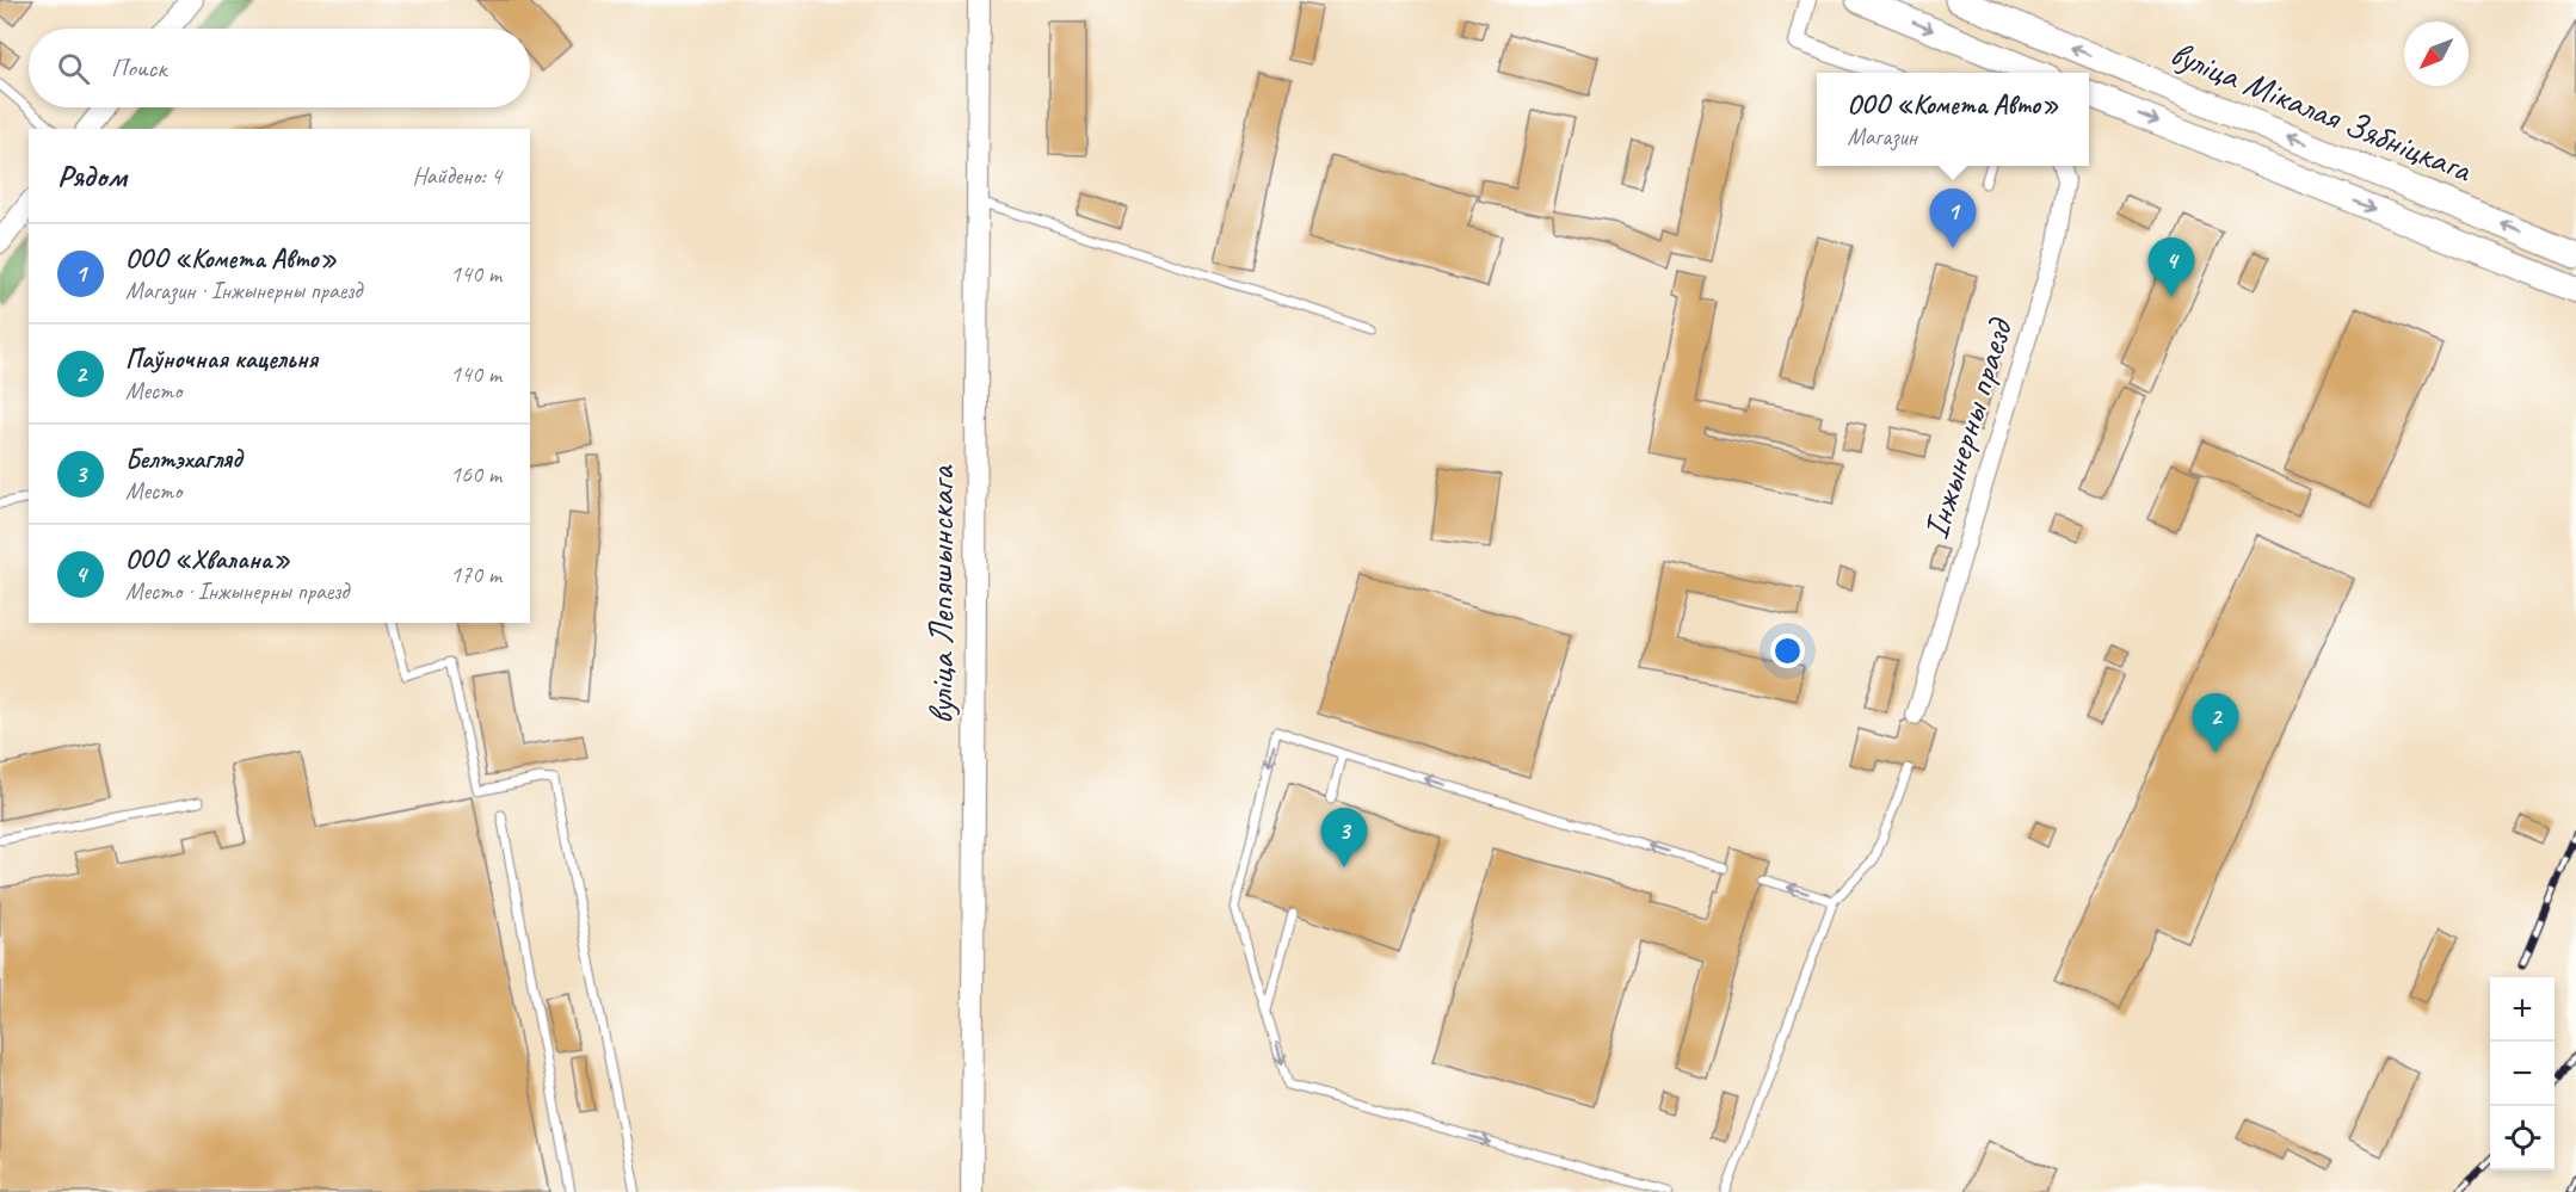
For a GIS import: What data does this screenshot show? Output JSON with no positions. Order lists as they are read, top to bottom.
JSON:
{
  "streets": {
    "main road": ["вуліца Мікалая Зябніцкага", "вуліца Лепяшынскага"],
    "street": ["Інжынерны праезд"]
  },
  "north": "bottom left",
  "page": {
    "search": "Поиск",
    "popup": ["ООО «Комета Авто»", "Магазин"],
    "heading": ["Рядом", "Найдено: 4"],
    "pins": [
      "1",
      "4",
      "2",
      "3"
    ],
    "list": [
      {
        "mark": "1",
        "name": "ООО «Комета Авто»",
        "note": "Магазин · Інжынерны праезд",
        "value": "140 m"
      },
      {
        "mark": "2",
        "name": "Паўночная кацельня",
        "note": "Место",
        "value": "140 m"
      },
      {
        "mark": "3",
        "name": "Белтэхагляд",
        "note": "Место",
        "value": "160 m"
      },
      {
        "mark": "4",
        "name": "ООО «Хвалана»",
        "note": "Место · Інжынерны праезд",
        "value": "170 m"
      }
    ],
    "map_buttons": ["+", "−"]
  }
}
